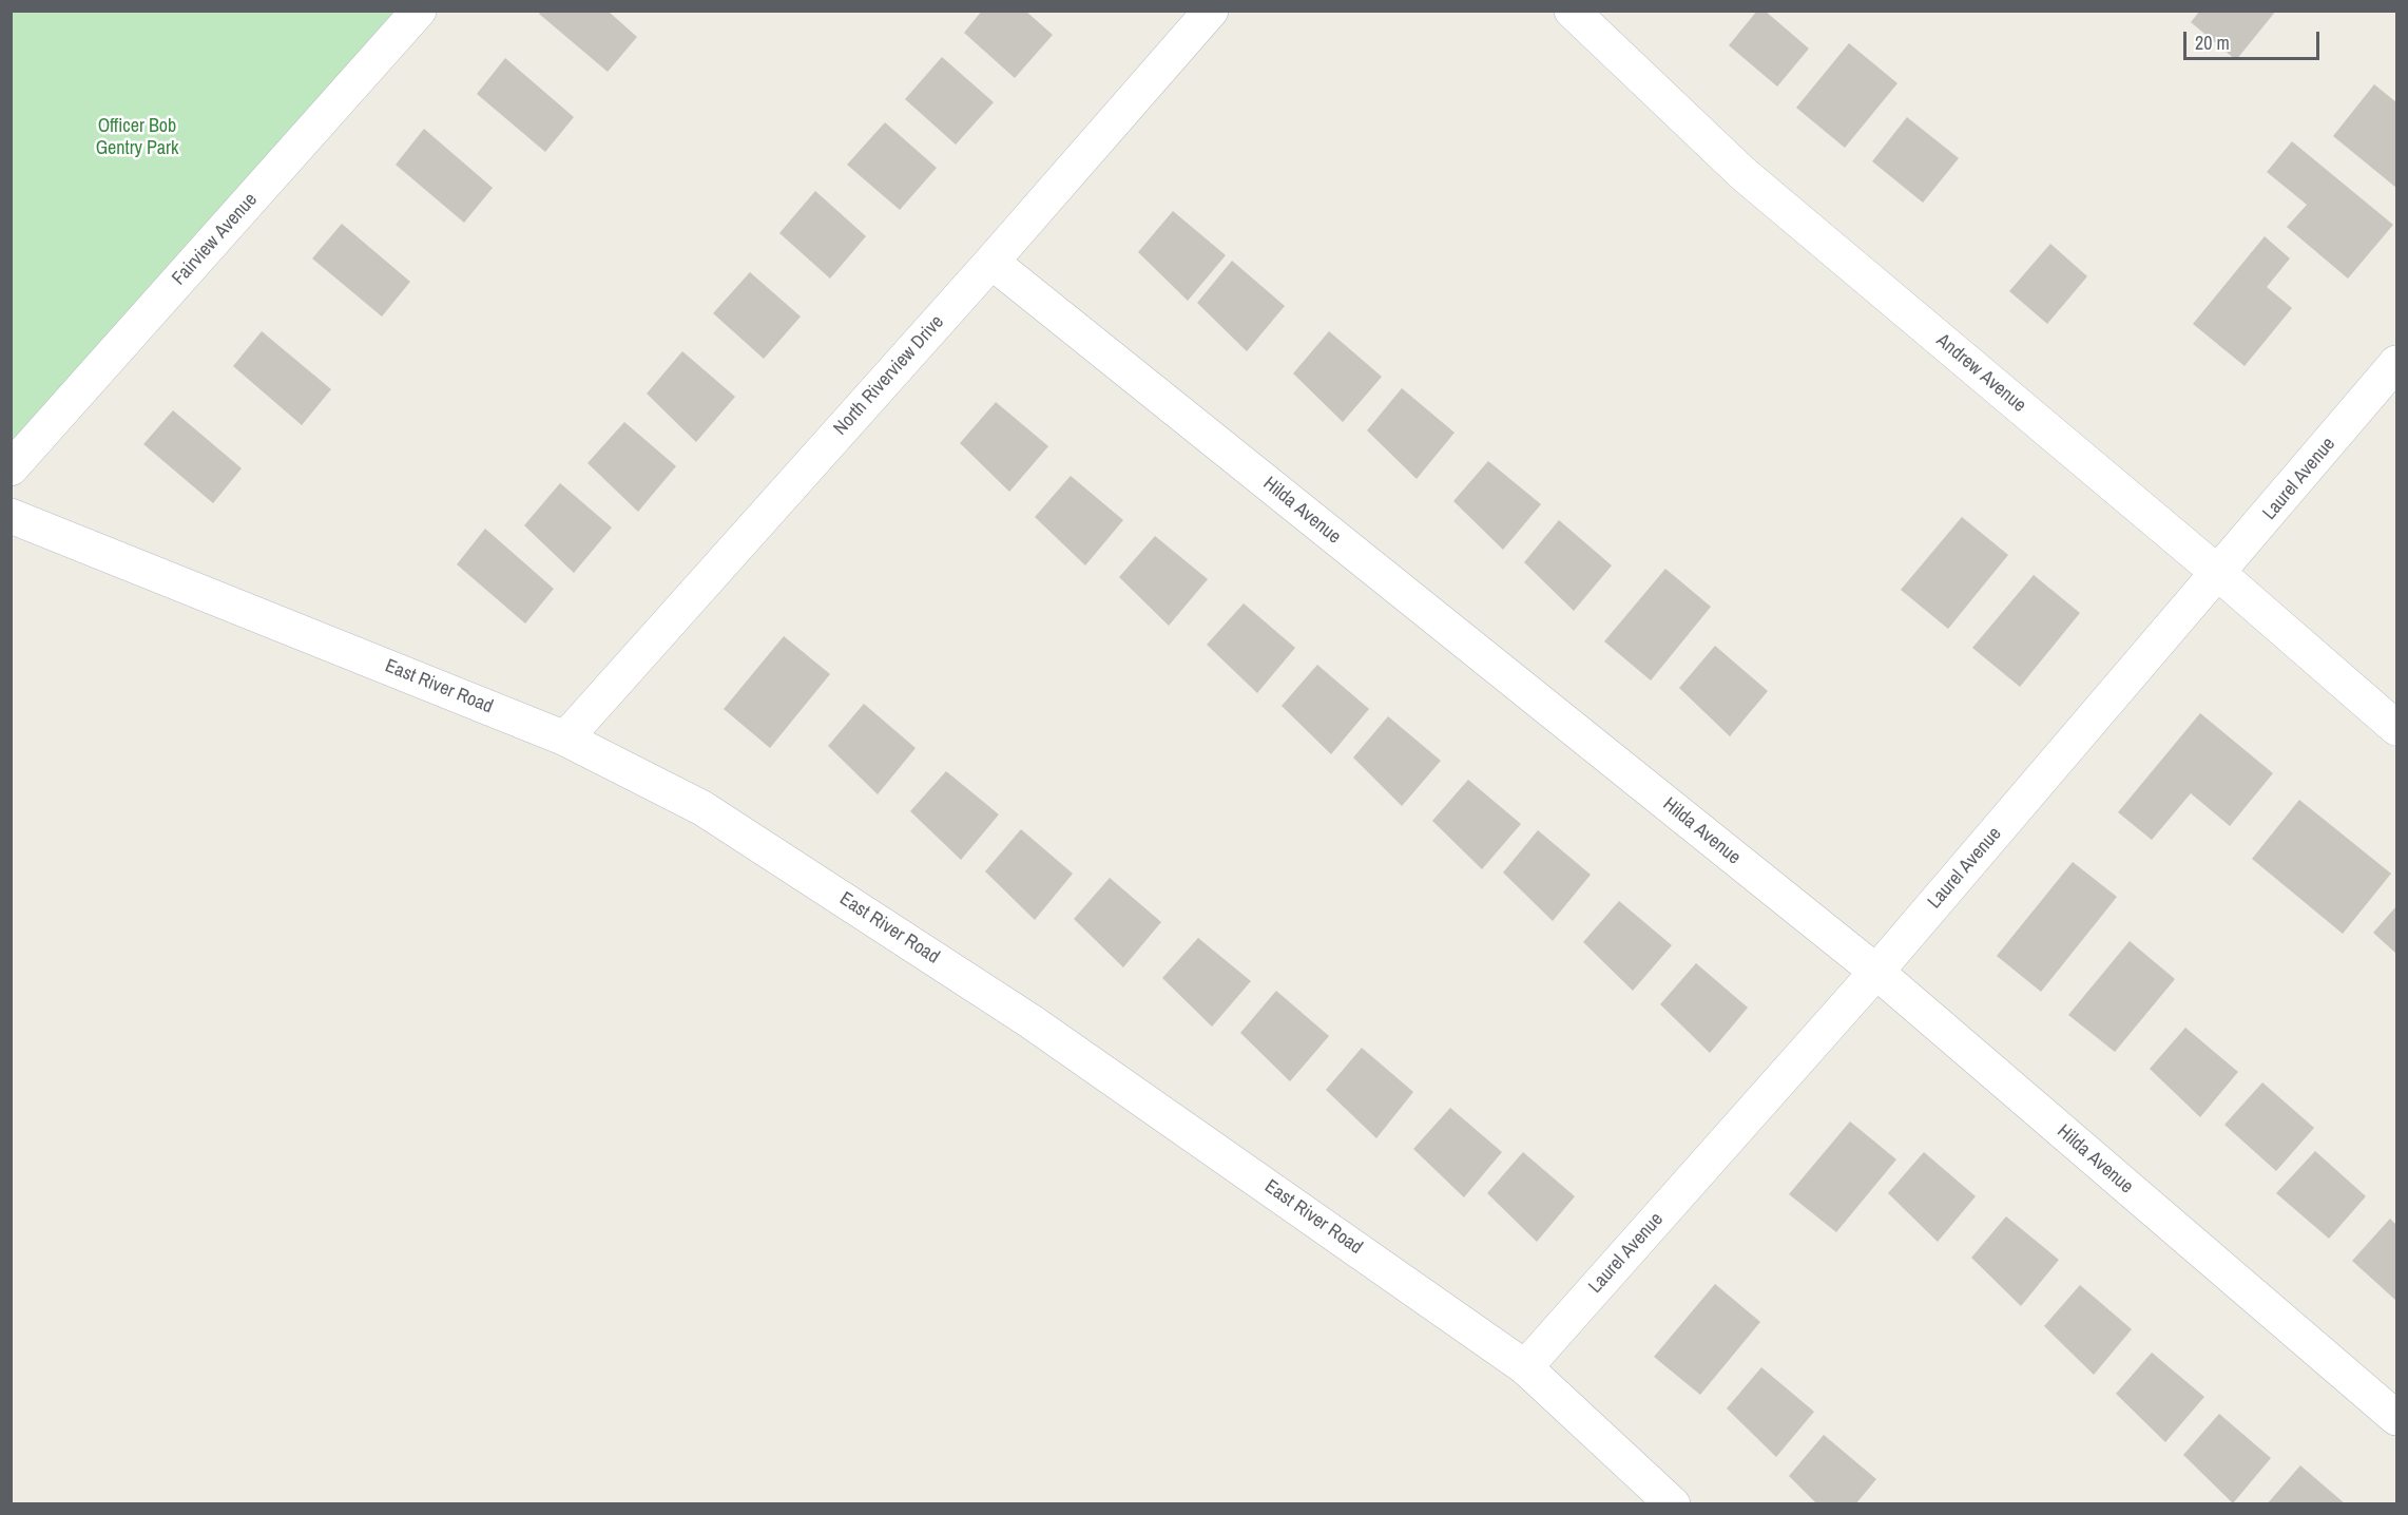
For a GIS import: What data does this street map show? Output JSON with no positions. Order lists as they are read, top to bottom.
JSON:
{
  "streets": {
    "street": [
      "Fairview Avenue",
      "Andrew Avenue",
      "North Riverview Drive",
      "Laurel Avenue",
      "Hilda Avenue",
      "East River Road"
    ]
  },
  "crossings": [
    ["Andrew Avenue", "Laurel Avenue"],
    ["North Riverview Drive", "Hilda Avenue"],
    ["North Riverview Drive", "East River Road"],
    ["Laurel Avenue", "Hilda Avenue"],
    ["Laurel Avenue", "East River Road"]
  ],
  "parks": ["Officer Bob Gentry Park"],
  "scale_bar": "20 m"
}
